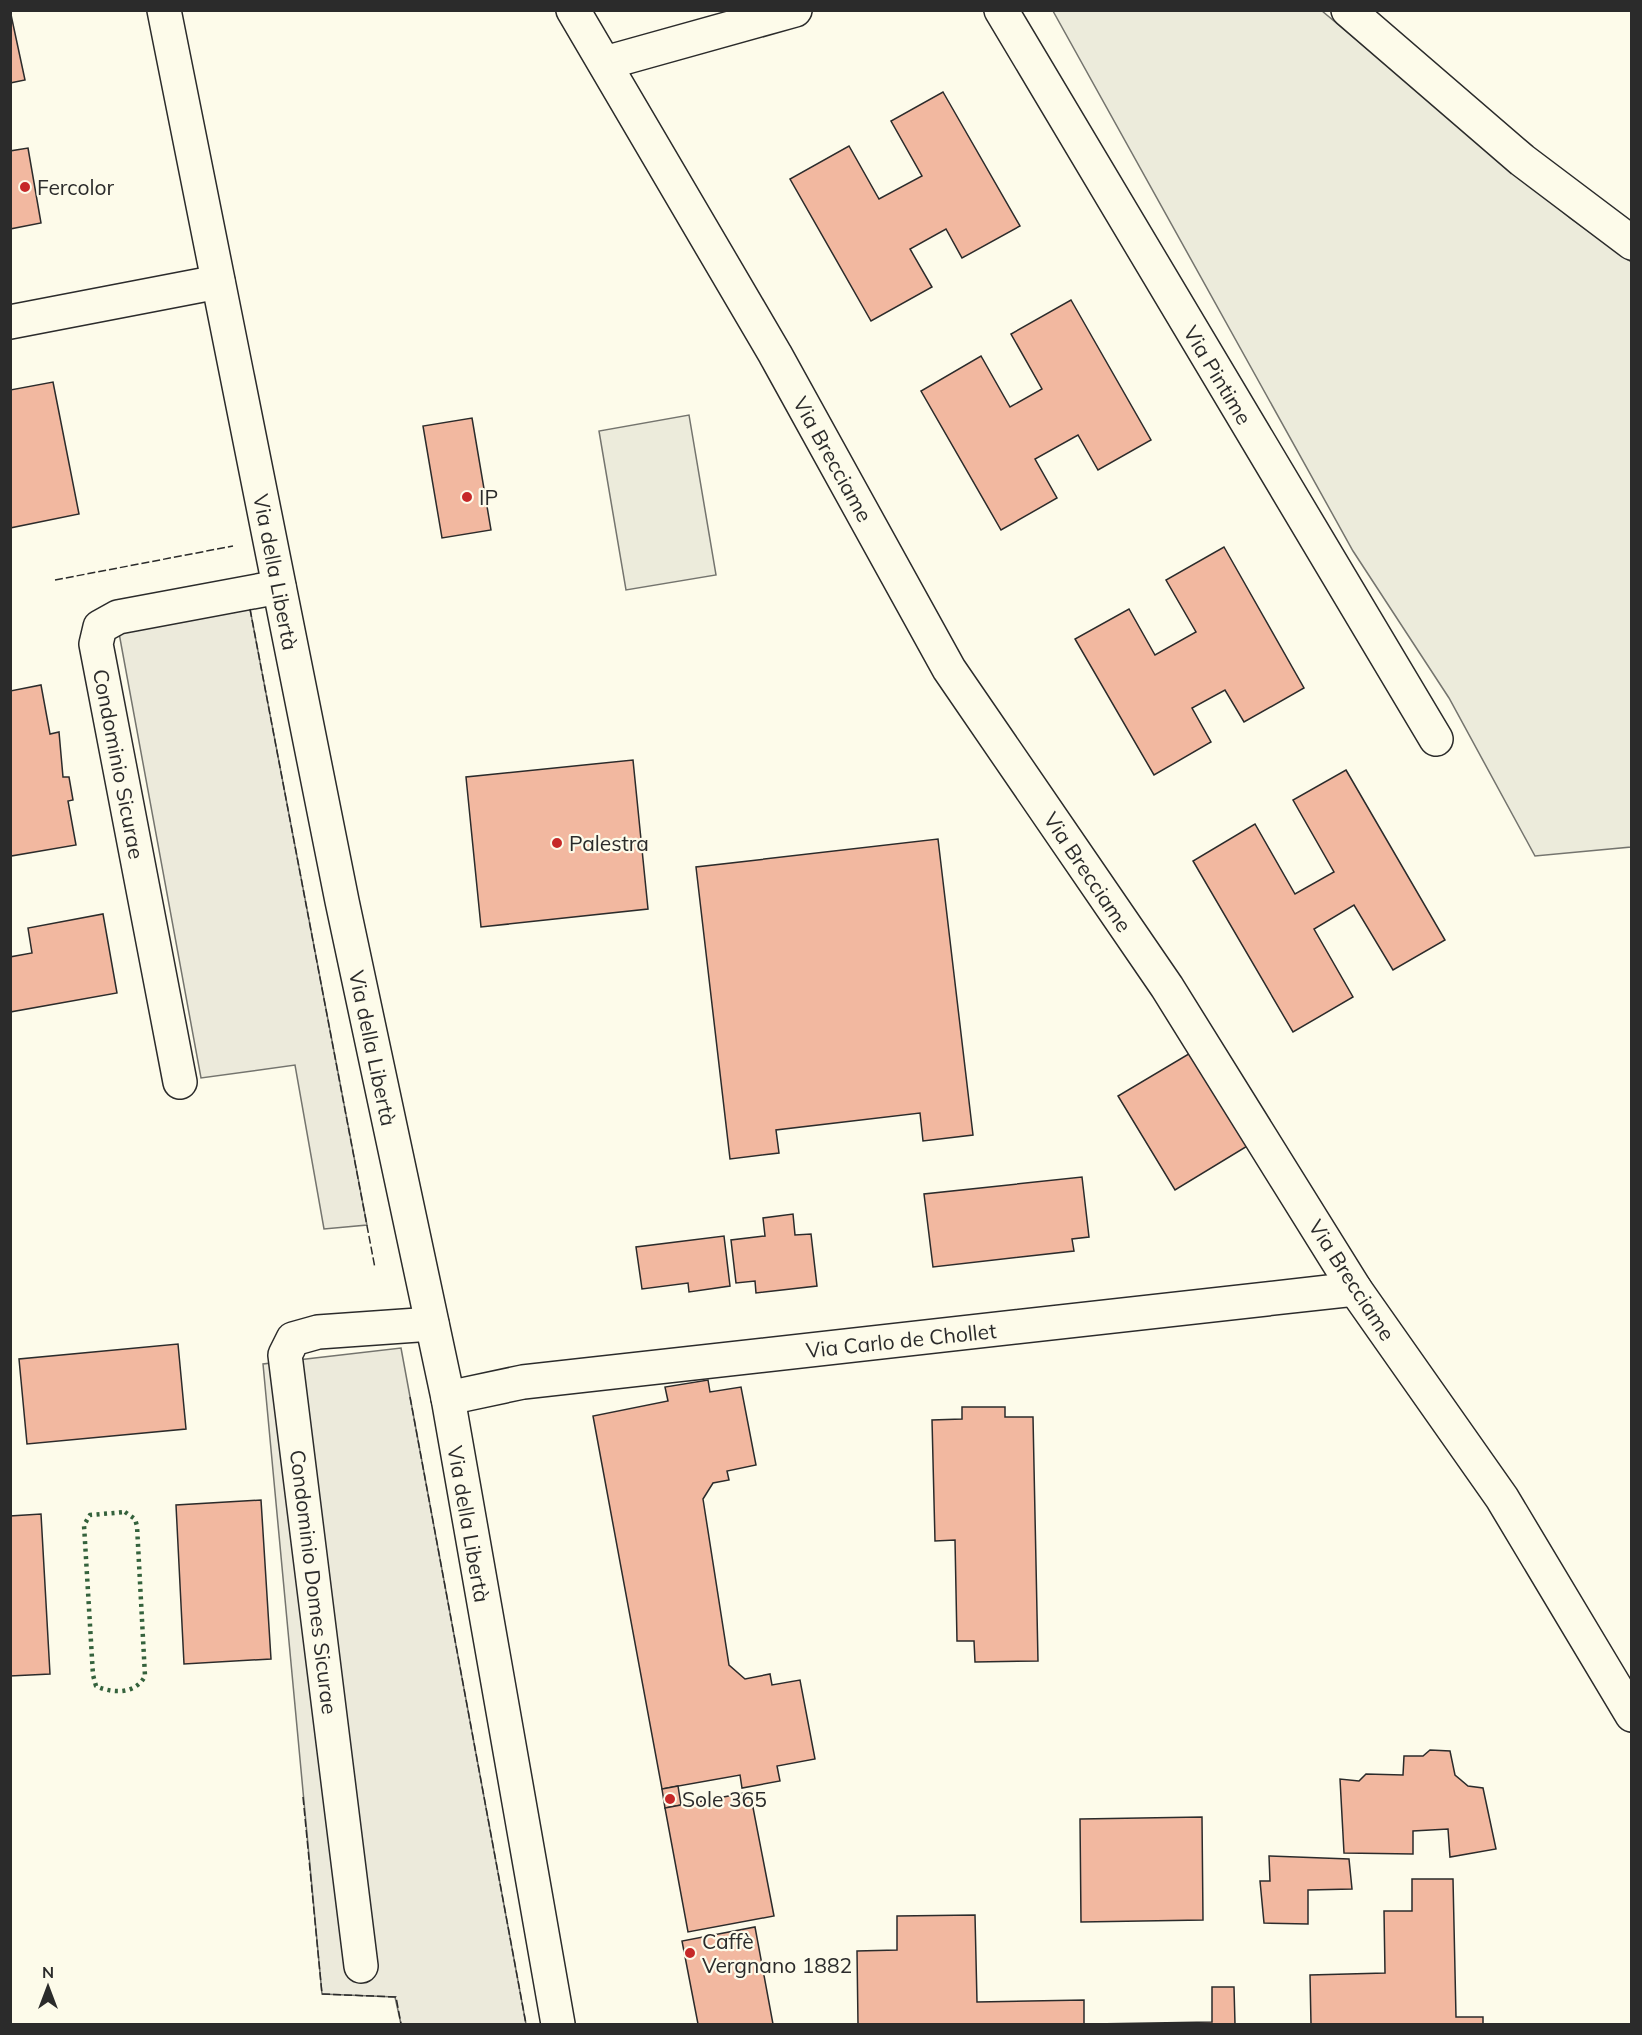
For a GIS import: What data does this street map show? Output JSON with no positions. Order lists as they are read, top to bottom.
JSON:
{
  "streets": {
    "street": [
      "Via Pintime",
      "Via Brecciame",
      "Via della Libertà",
      "Condominio Sicurae",
      "Via Carlo de Chollet",
      "Condominio Domes Sicurae"
    ]
  },
  "crossings": [
    ["Via Brecciame", "Via Carlo de Chollet"],
    ["Via della Libertà", "Condominio Sicurae"],
    ["Via della Libertà", "Via Carlo de Chollet"],
    ["Via della Libertà", "Condominio Domes Sicurae"]
  ],
  "places": [
    "Fercolor",
    "IP",
    "Palestra",
    "Sole 365",
    "Caffè Vergnano 1882"
  ],
  "north": "top"
}
